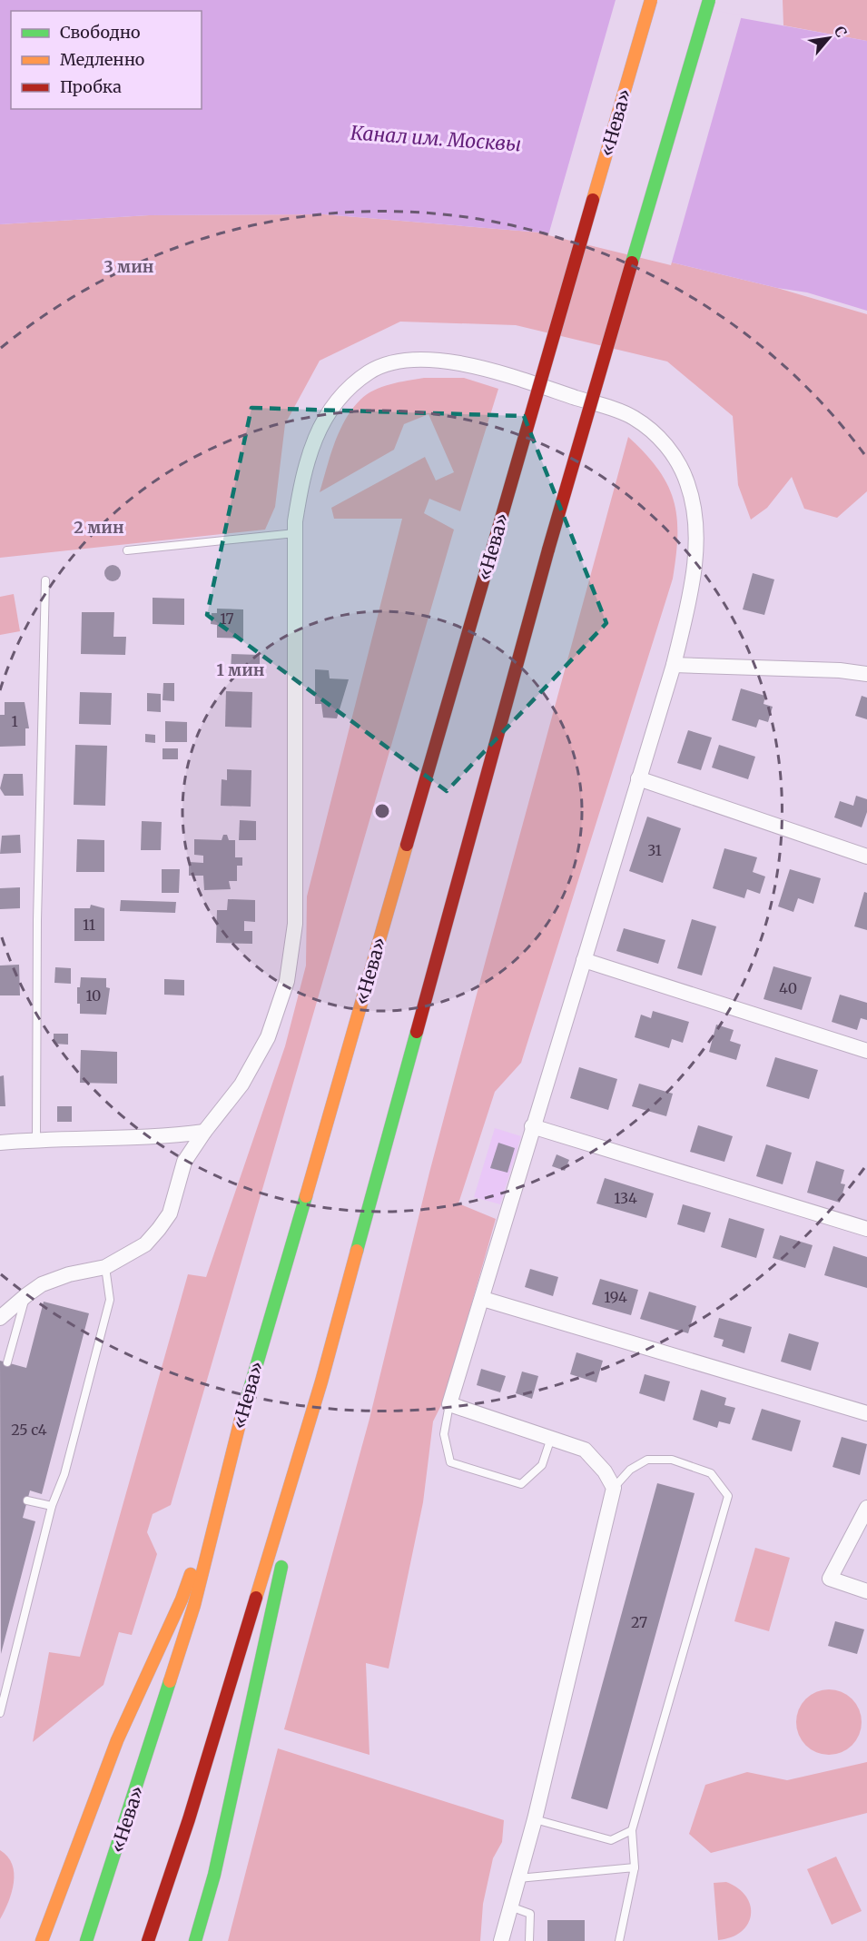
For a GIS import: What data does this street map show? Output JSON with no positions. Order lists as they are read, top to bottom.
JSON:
{
  "streets": {
    "main road": ["«Нева»"]
  },
  "water": ["Канал им. Москвы"],
  "house_numbers": [
    "17",
    "1",
    "31",
    "11",
    "40",
    "10",
    "134",
    "194",
    "25 с4",
    "27"
  ],
  "legend": ["Свободно", "Медленно", "Пробка"],
  "north": "top right",
  "rings": ["3 мин", "2 мин", "1 мин"]
}
